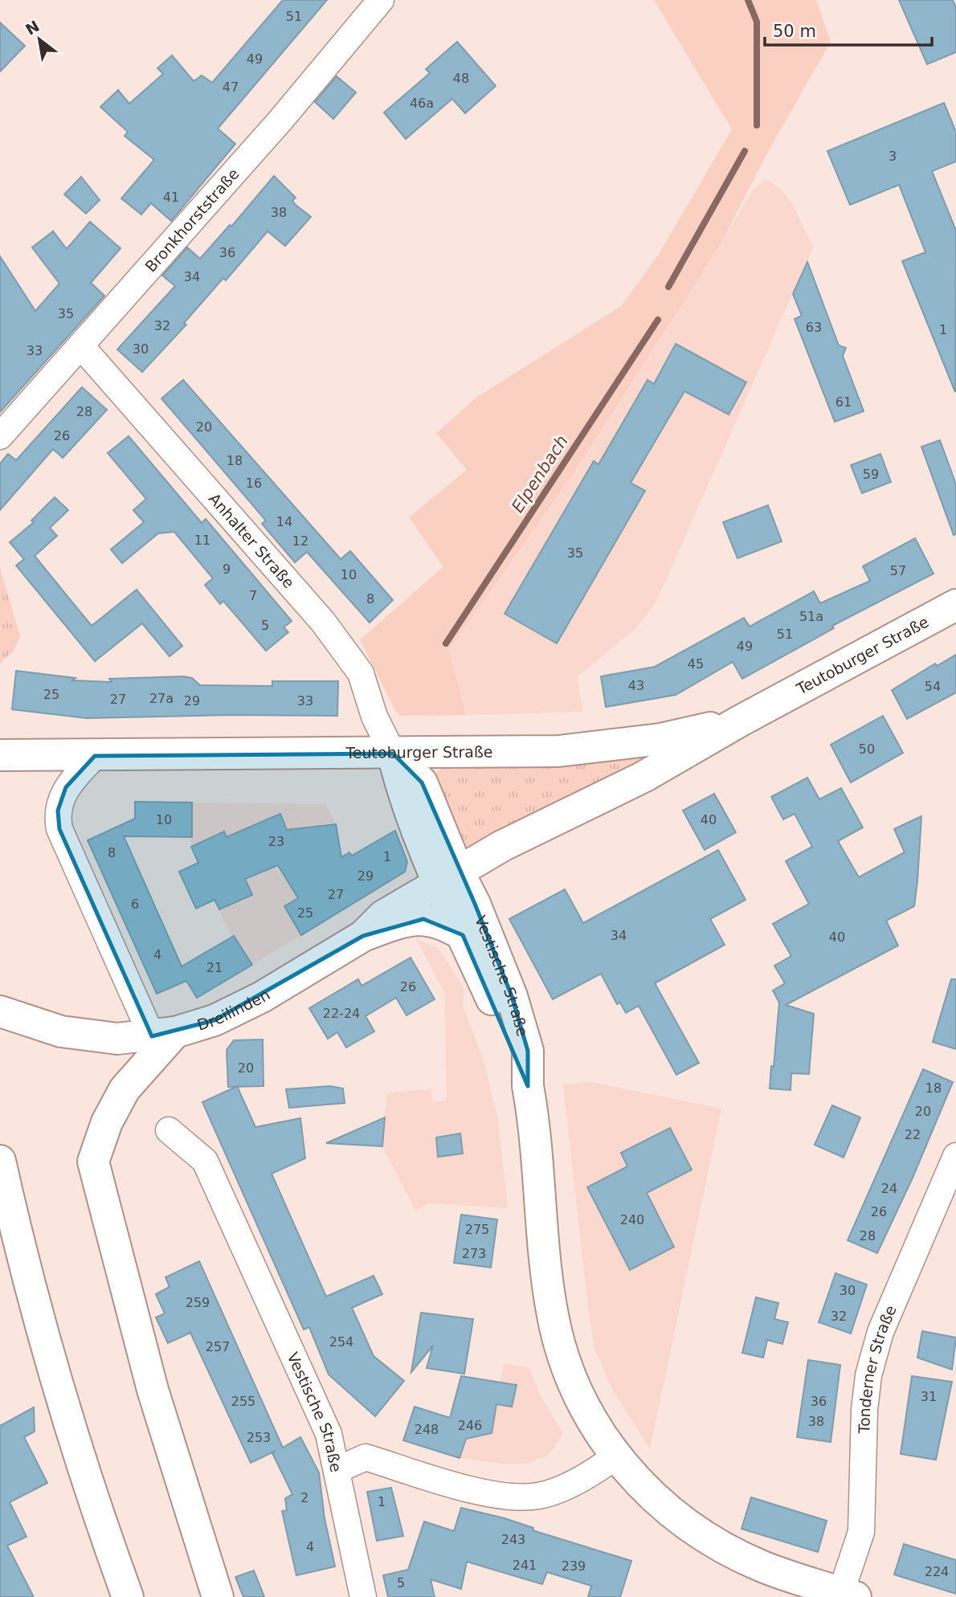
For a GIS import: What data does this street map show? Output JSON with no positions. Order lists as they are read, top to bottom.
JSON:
{
  "streets": {
    "main road": [
      "Anhalter Straße",
      "Teutoburger Straße",
      "Vestische Straße",
      "Dreilinden"
    ],
    "street": ["Bronkhorststraße", "Tonderner Straße"]
  },
  "crossings": [
    ["Bronkhorststraße", "Anhalter Straße"],
    ["Anhalter Straße", "Teutoburger Straße"],
    ["Anhalter Straße", "Vestische Straße"],
    ["Anhalter Straße", "Dreilinden"],
    ["Teutoburger Straße", "Vestische Straße"],
    ["Teutoburger Straße", "Dreilinden"],
    ["Vestische Straße", "Dreilinden"],
    ["Vestische Straße", "Tonderner Straße"]
  ],
  "water": ["Elpenbach"],
  "house_numbers": [
    "51",
    "49",
    "48",
    "47",
    "46a",
    "3",
    "41",
    "38",
    "36",
    "34",
    "35",
    "32",
    "63",
    "1",
    "30",
    "33",
    "61",
    "28",
    "20",
    "26",
    "18",
    "59",
    "16",
    "14",
    "11",
    "12",
    "35",
    "9",
    "57",
    "10",
    "7",
    "8",
    "51a",
    "5",
    "51",
    "49",
    "45",
    "43",
    "54",
    "25",
    "27a",
    "27",
    "29",
    "33",
    "50",
    "10",
    "40",
    "23",
    "8",
    "1",
    "29",
    "27",
    "6",
    "25",
    "34",
    "40",
    "4",
    "21",
    "26",
    "22-24",
    "20",
    "18",
    "20",
    "22",
    "24",
    "26",
    "240",
    "275",
    "28",
    "273",
    "30",
    "259",
    "32",
    "254",
    "257",
    "31",
    "255",
    "36",
    "38",
    "246",
    "248",
    "253",
    "2",
    "1",
    "243",
    "4",
    "241",
    "239",
    "224",
    "5"
  ],
  "scale_bar": "50 m",
  "north": "top left"
}
